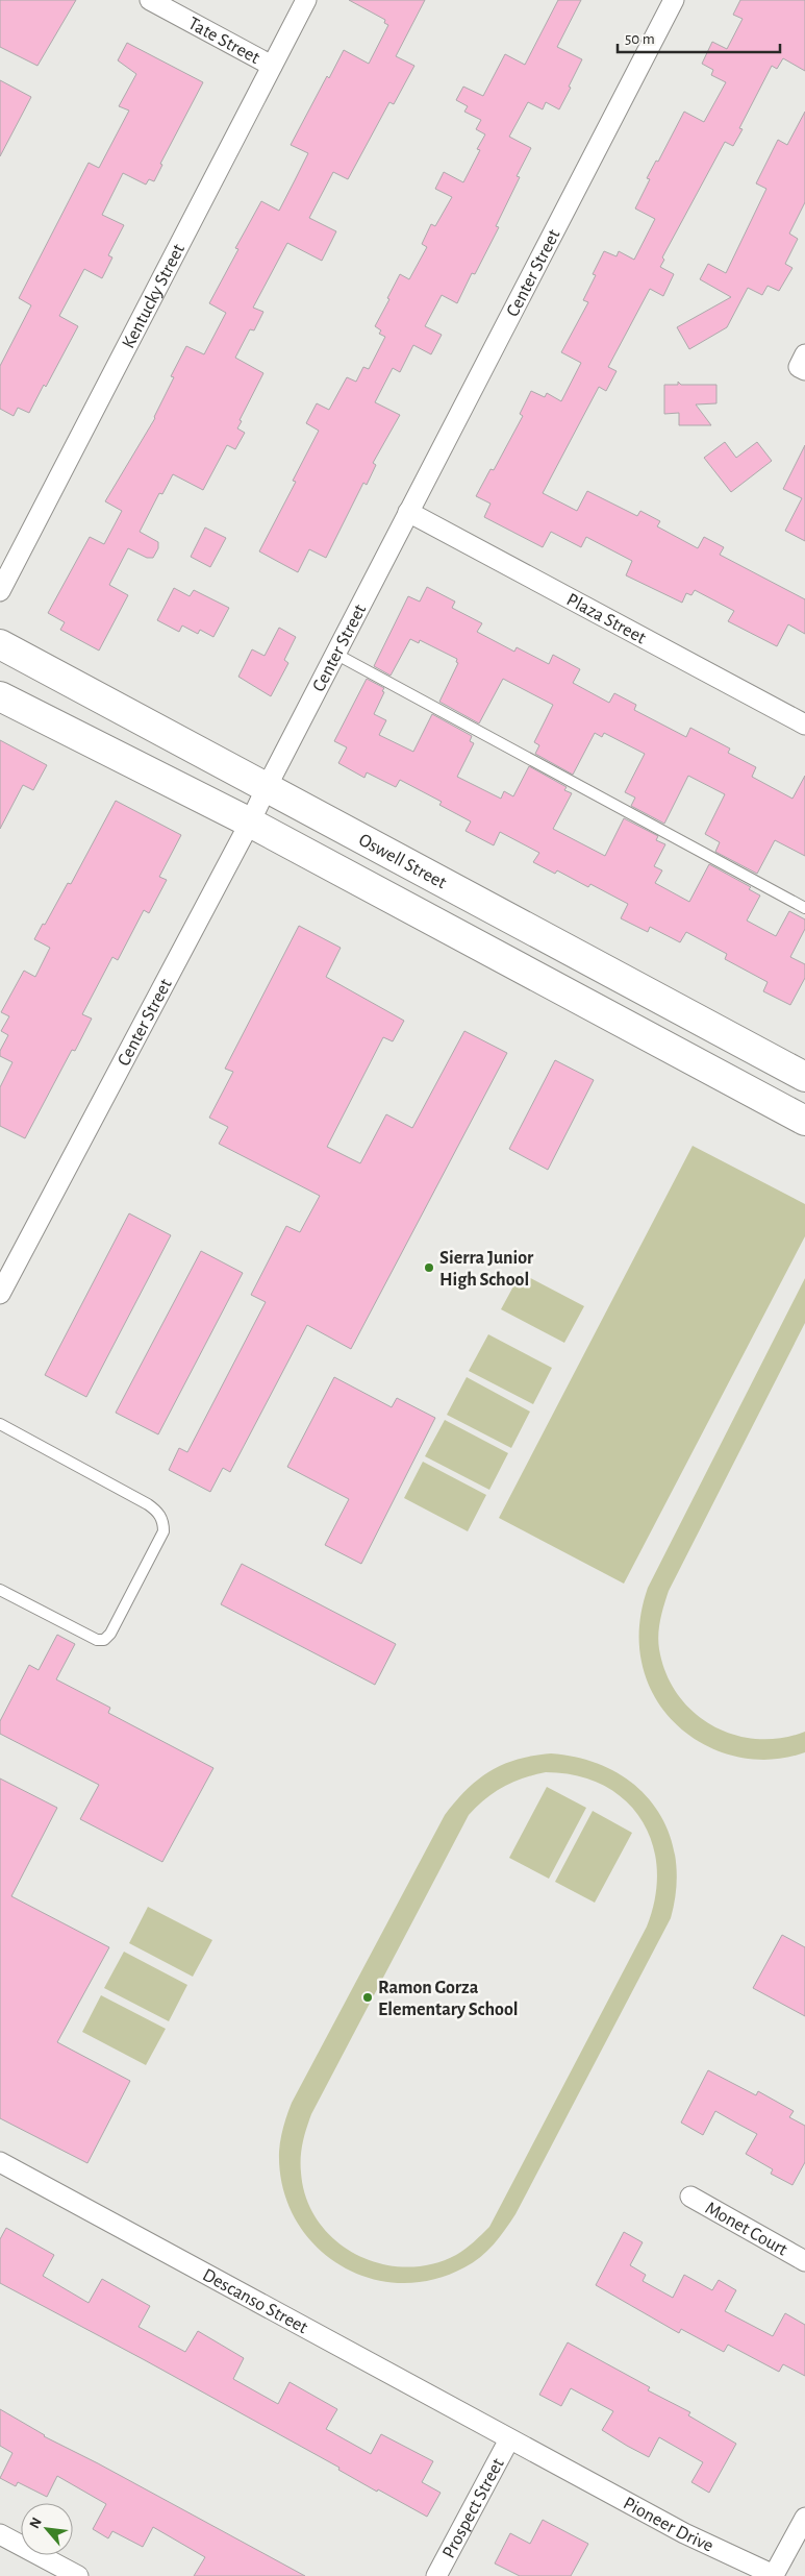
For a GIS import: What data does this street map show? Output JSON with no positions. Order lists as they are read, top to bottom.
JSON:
{
  "streets": {
    "main road": ["Oswell Street"],
    "street": [
      "Tate Street",
      "Center Street",
      "Kentucky Street",
      "Plaza Street",
      "Monet Court",
      "Descanso Street",
      "Prospect Street",
      "Pioneer Drive"
    ]
  },
  "crossings": [
    ["Tate Street", "Kentucky Street"],
    ["Center Street", "Plaza Street"],
    ["Center Street", "Oswell Street"],
    ["Descanso Street", "Prospect Street"],
    ["Descanso Street", "Pioneer Drive"],
    ["Prospect Street", "Pioneer Drive"]
  ],
  "places": ["Sierra Junior High School", "Ramon Gorza Elementary School"],
  "scale_bar": "50 m",
  "north": "top left"
}
